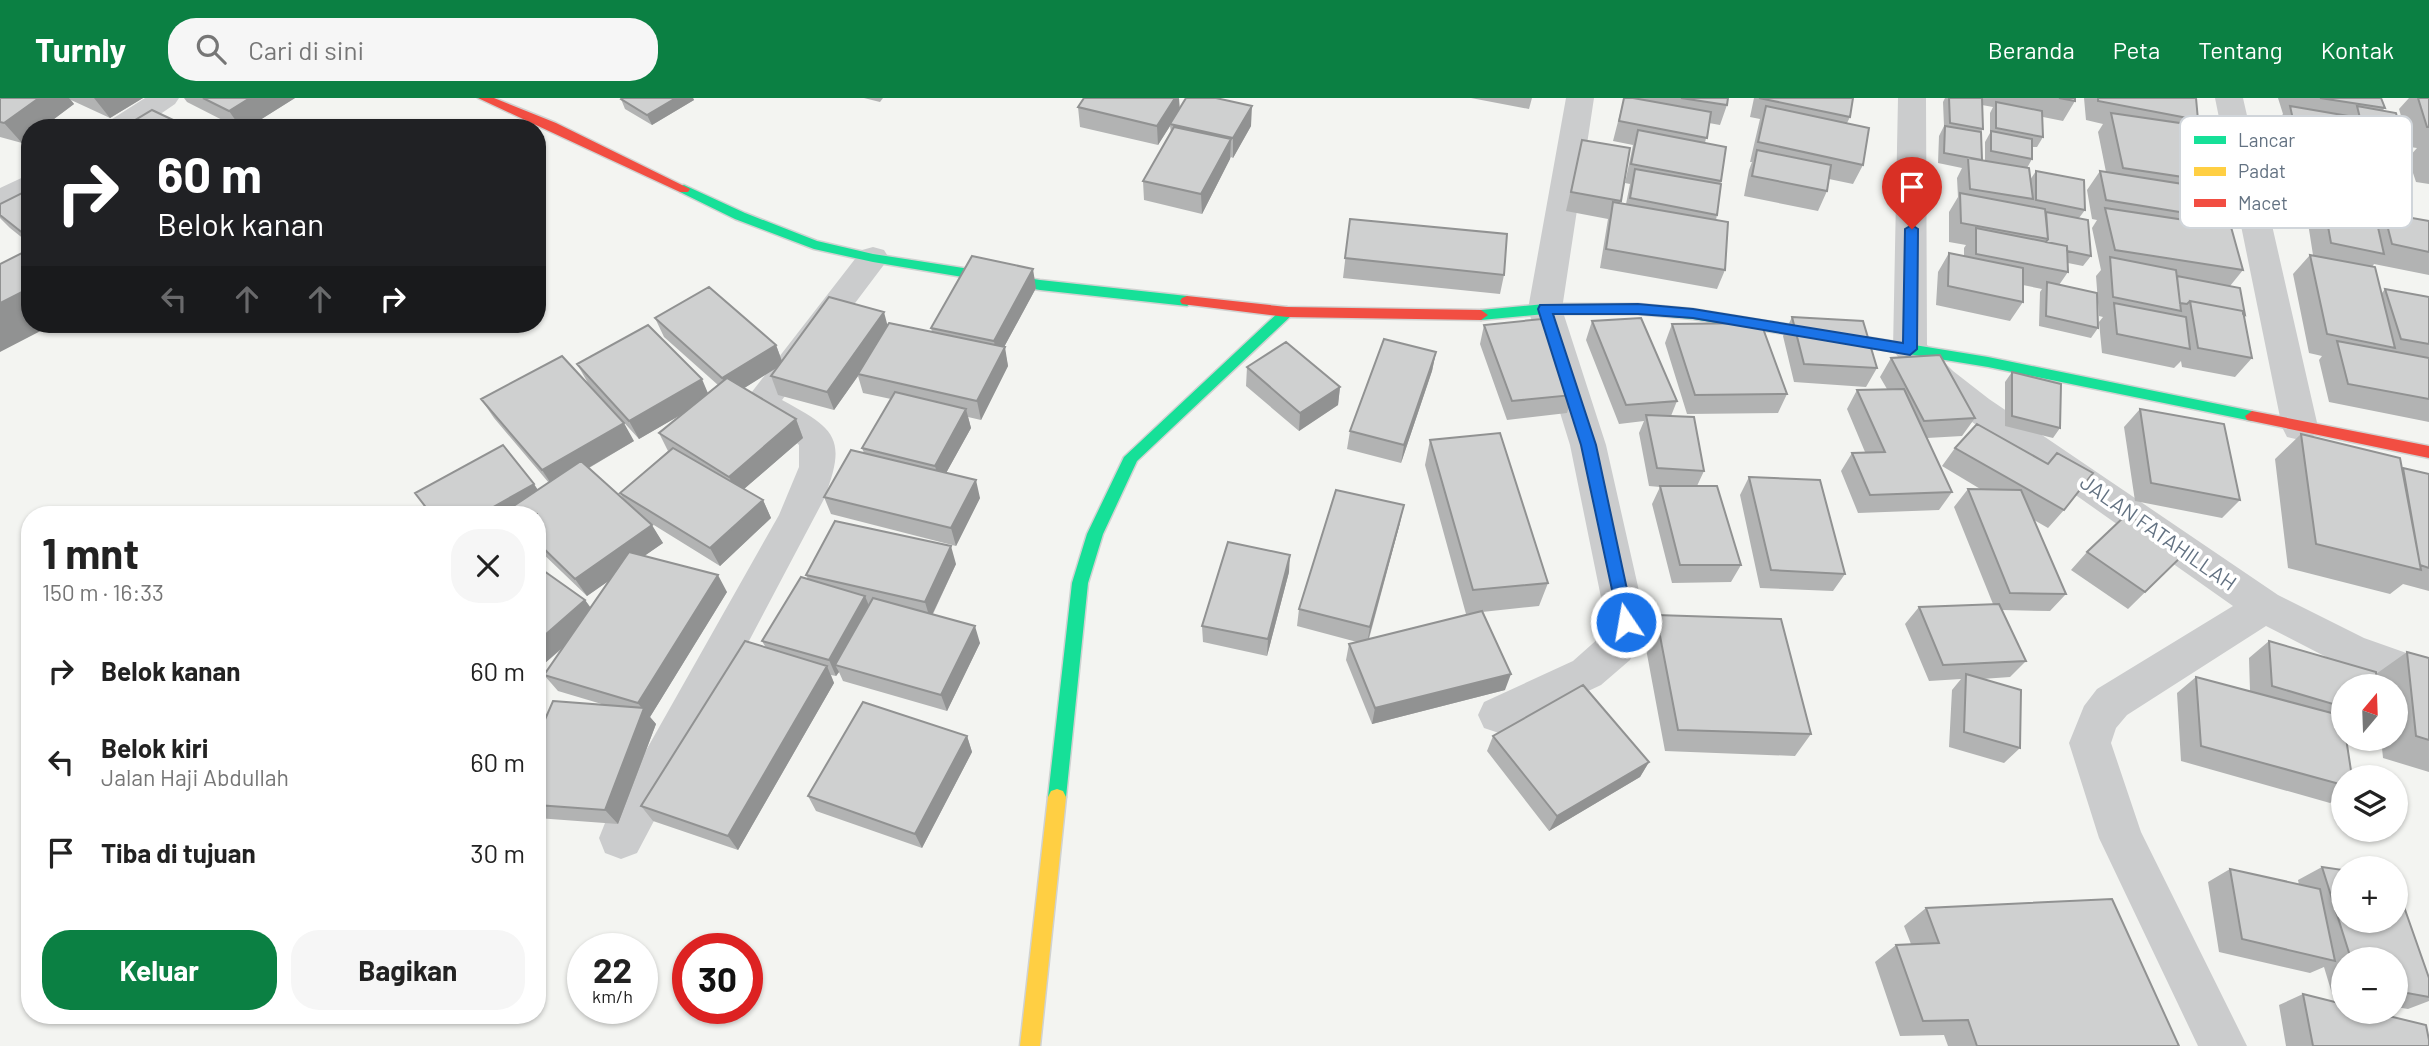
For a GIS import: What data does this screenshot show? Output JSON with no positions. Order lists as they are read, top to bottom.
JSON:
{
  "streets": {
    "street": ["JALAN FATAHILLAH"]
  },
  "legend": ["Lancar", "Padat", "Macet"],
  "north": "top",
  "page": {
    "header": "Turnly",
    "search": "Cari di sini",
    "nav": [
      "Beranda",
      "Peta",
      "Tentang",
      "Kontak"
    ],
    "turn": ["60 m", "Belok kanan"],
    "heading": ["1 mnt", "150 m · 16:33"],
    "list": [
      {
        "name": "Belok kanan",
        "value": "60 m"
      },
      {
        "name": "Belok kiri",
        "note": "Jalan Haji Abdullah",
        "value": "60 m"
      },
      {
        "name": "Tiba di tujuan",
        "value": "30 m"
      }
    ],
    "map_buttons": ["+", "−"],
    "buttons": ["Keluar", "Bagikan"],
    "speed": "22 km/h",
    "limit": "30"
  }
}
